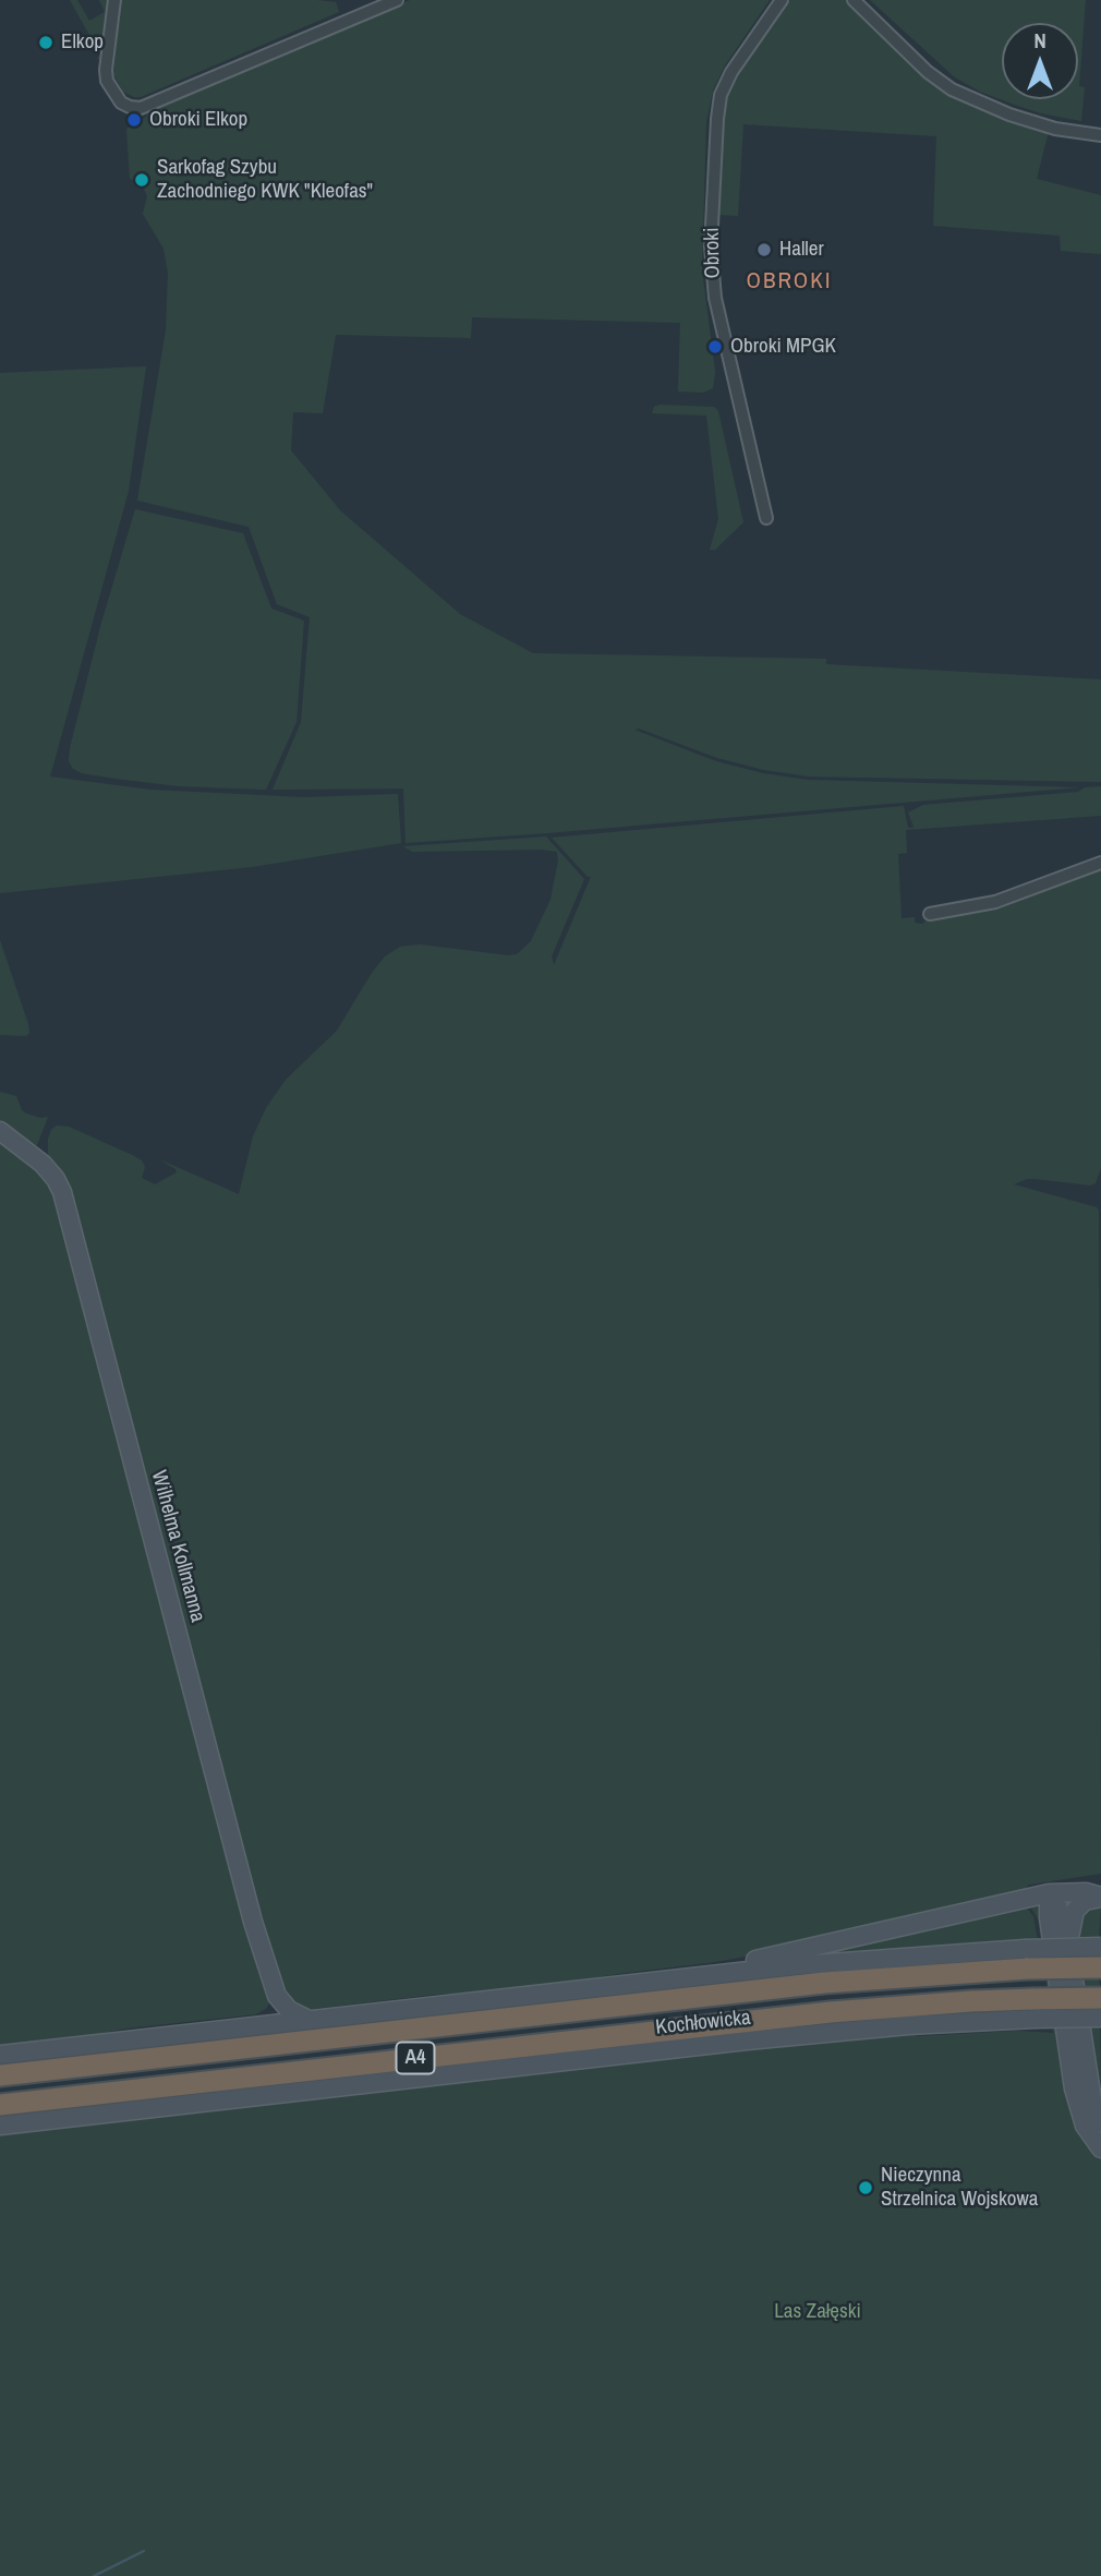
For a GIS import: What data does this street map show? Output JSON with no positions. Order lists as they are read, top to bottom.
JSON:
{
  "streets": {
    "highway": ["A4"],
    "street": ["Obroki", "Wilhelma Kollmanna", "Kochłowicka"]
  },
  "crossings": [
    ["Kochłowicka", "A4"]
  ],
  "districts": ["OBROKI"],
  "parks": ["Las Załęski"],
  "places": [
    "Elkop",
    "Obroki Elkop",
    "Sarkofag Szybu Zachodniego KWK \"Kleofas\"",
    "Haller",
    "Obroki MPGK",
    "Nieczynna Strzelnica Wojskowa"
  ],
  "north": "top"
}
